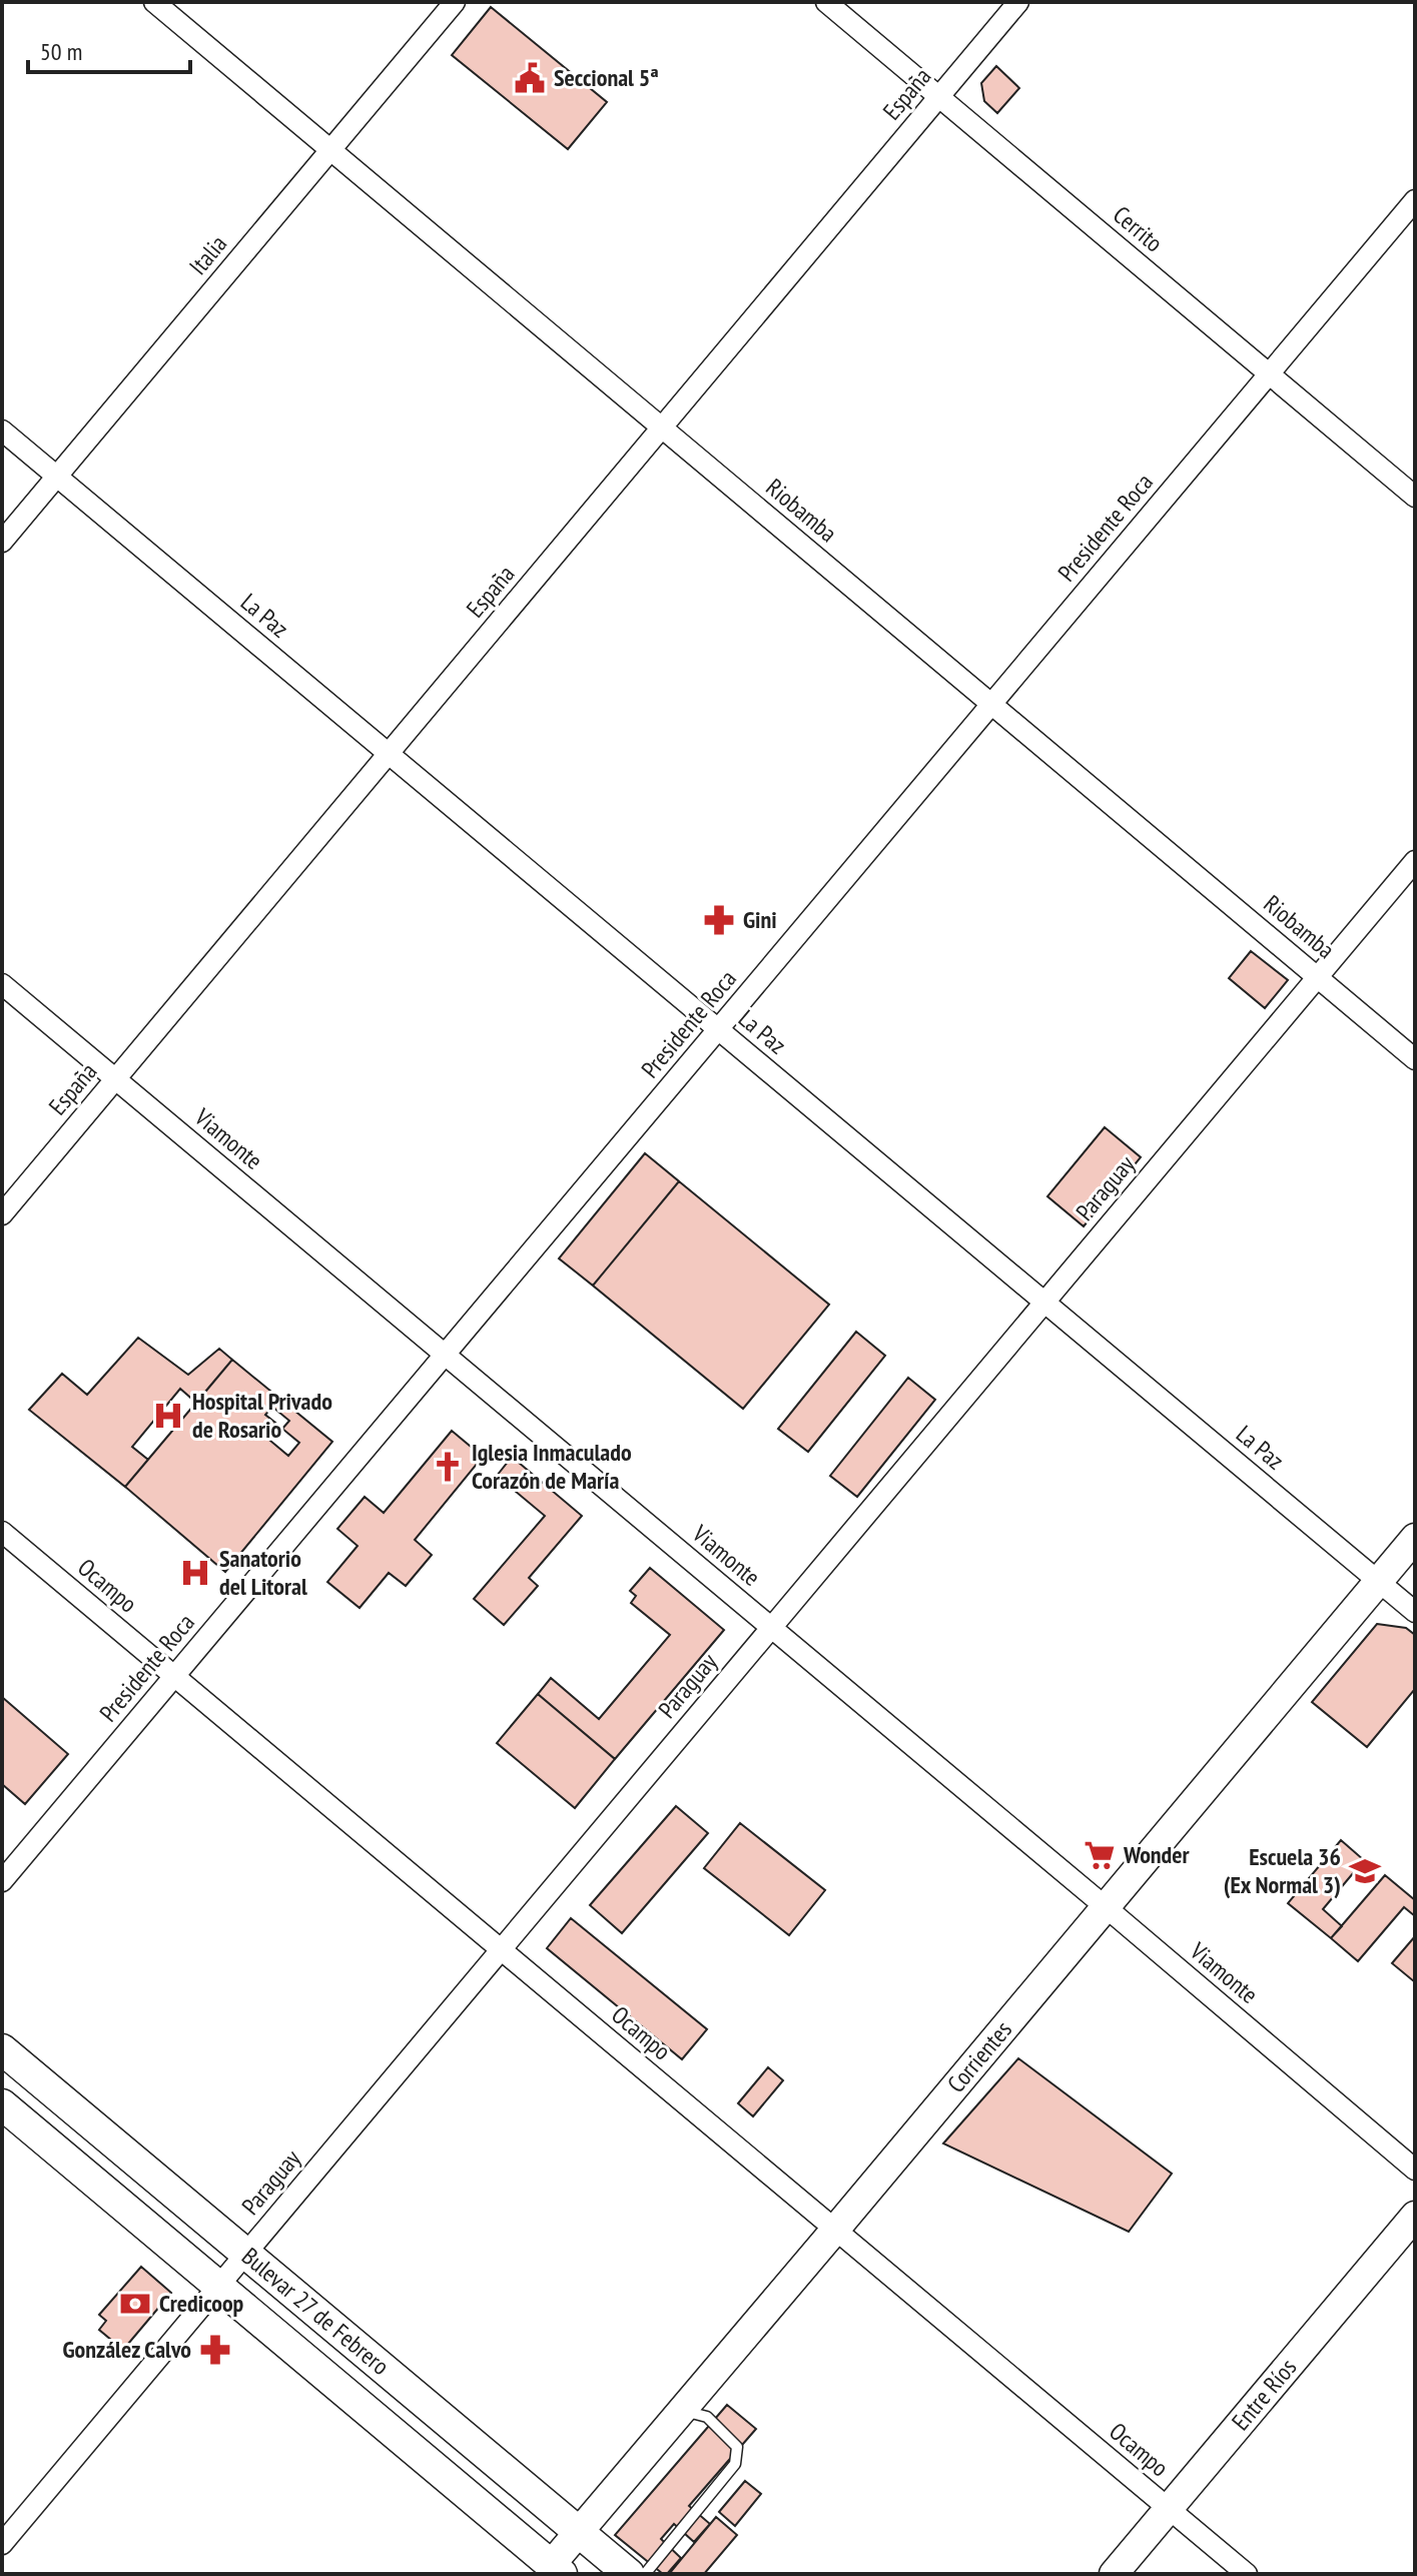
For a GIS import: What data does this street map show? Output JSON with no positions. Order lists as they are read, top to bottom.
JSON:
{
  "streets": {
    "main road": ["Corrientes", "Bulevar 27 de Febrero", "Entre Ríos"],
    "street": [
      "España",
      "Cerrito",
      "Italia",
      "Riobamba",
      "Presidente Roca",
      "La Paz",
      "Viamonte",
      "Paraguay",
      "Ocampo"
    ]
  },
  "crossings": [
    ["España", "Cerrito"],
    ["España", "Riobamba"],
    ["España", "La Paz"],
    ["España", "Viamonte"],
    ["Cerrito", "Presidente Roca"],
    ["Italia", "Riobamba"],
    ["Italia", "La Paz"],
    ["Riobamba", "Presidente Roca"],
    ["Riobamba", "Paraguay"],
    ["Presidente Roca", "La Paz"],
    ["Presidente Roca", "Viamonte"],
    ["Presidente Roca", "Ocampo"],
    ["La Paz", "Paraguay"],
    ["La Paz", "Corrientes"],
    ["Viamonte", "Paraguay"],
    ["Viamonte", "Corrientes"],
    ["Paraguay", "Ocampo"],
    ["Paraguay", "Bulevar 27 de Febrero"],
    ["Ocampo", "Corrientes"],
    ["Ocampo", "Entre Ríos"],
    ["Corrientes", "Bulevar 27 de Febrero"]
  ],
  "places": {
    "public building": ["Seccional 5ª"],
    "pharmacy": ["Gini", "González Calvo"],
    "hospital": ["Hospital Privado de Rosario", "Sanatorio del Litoral"],
    "church": ["Iglesia Inmaculado Corazón de María"],
    "supermarket": ["Wonder"],
    "school or university": ["Escuela 36 (Ex Normal 3)"],
    "bank": ["Credicoop"]
  },
  "scale_bar": "50 m"
}
